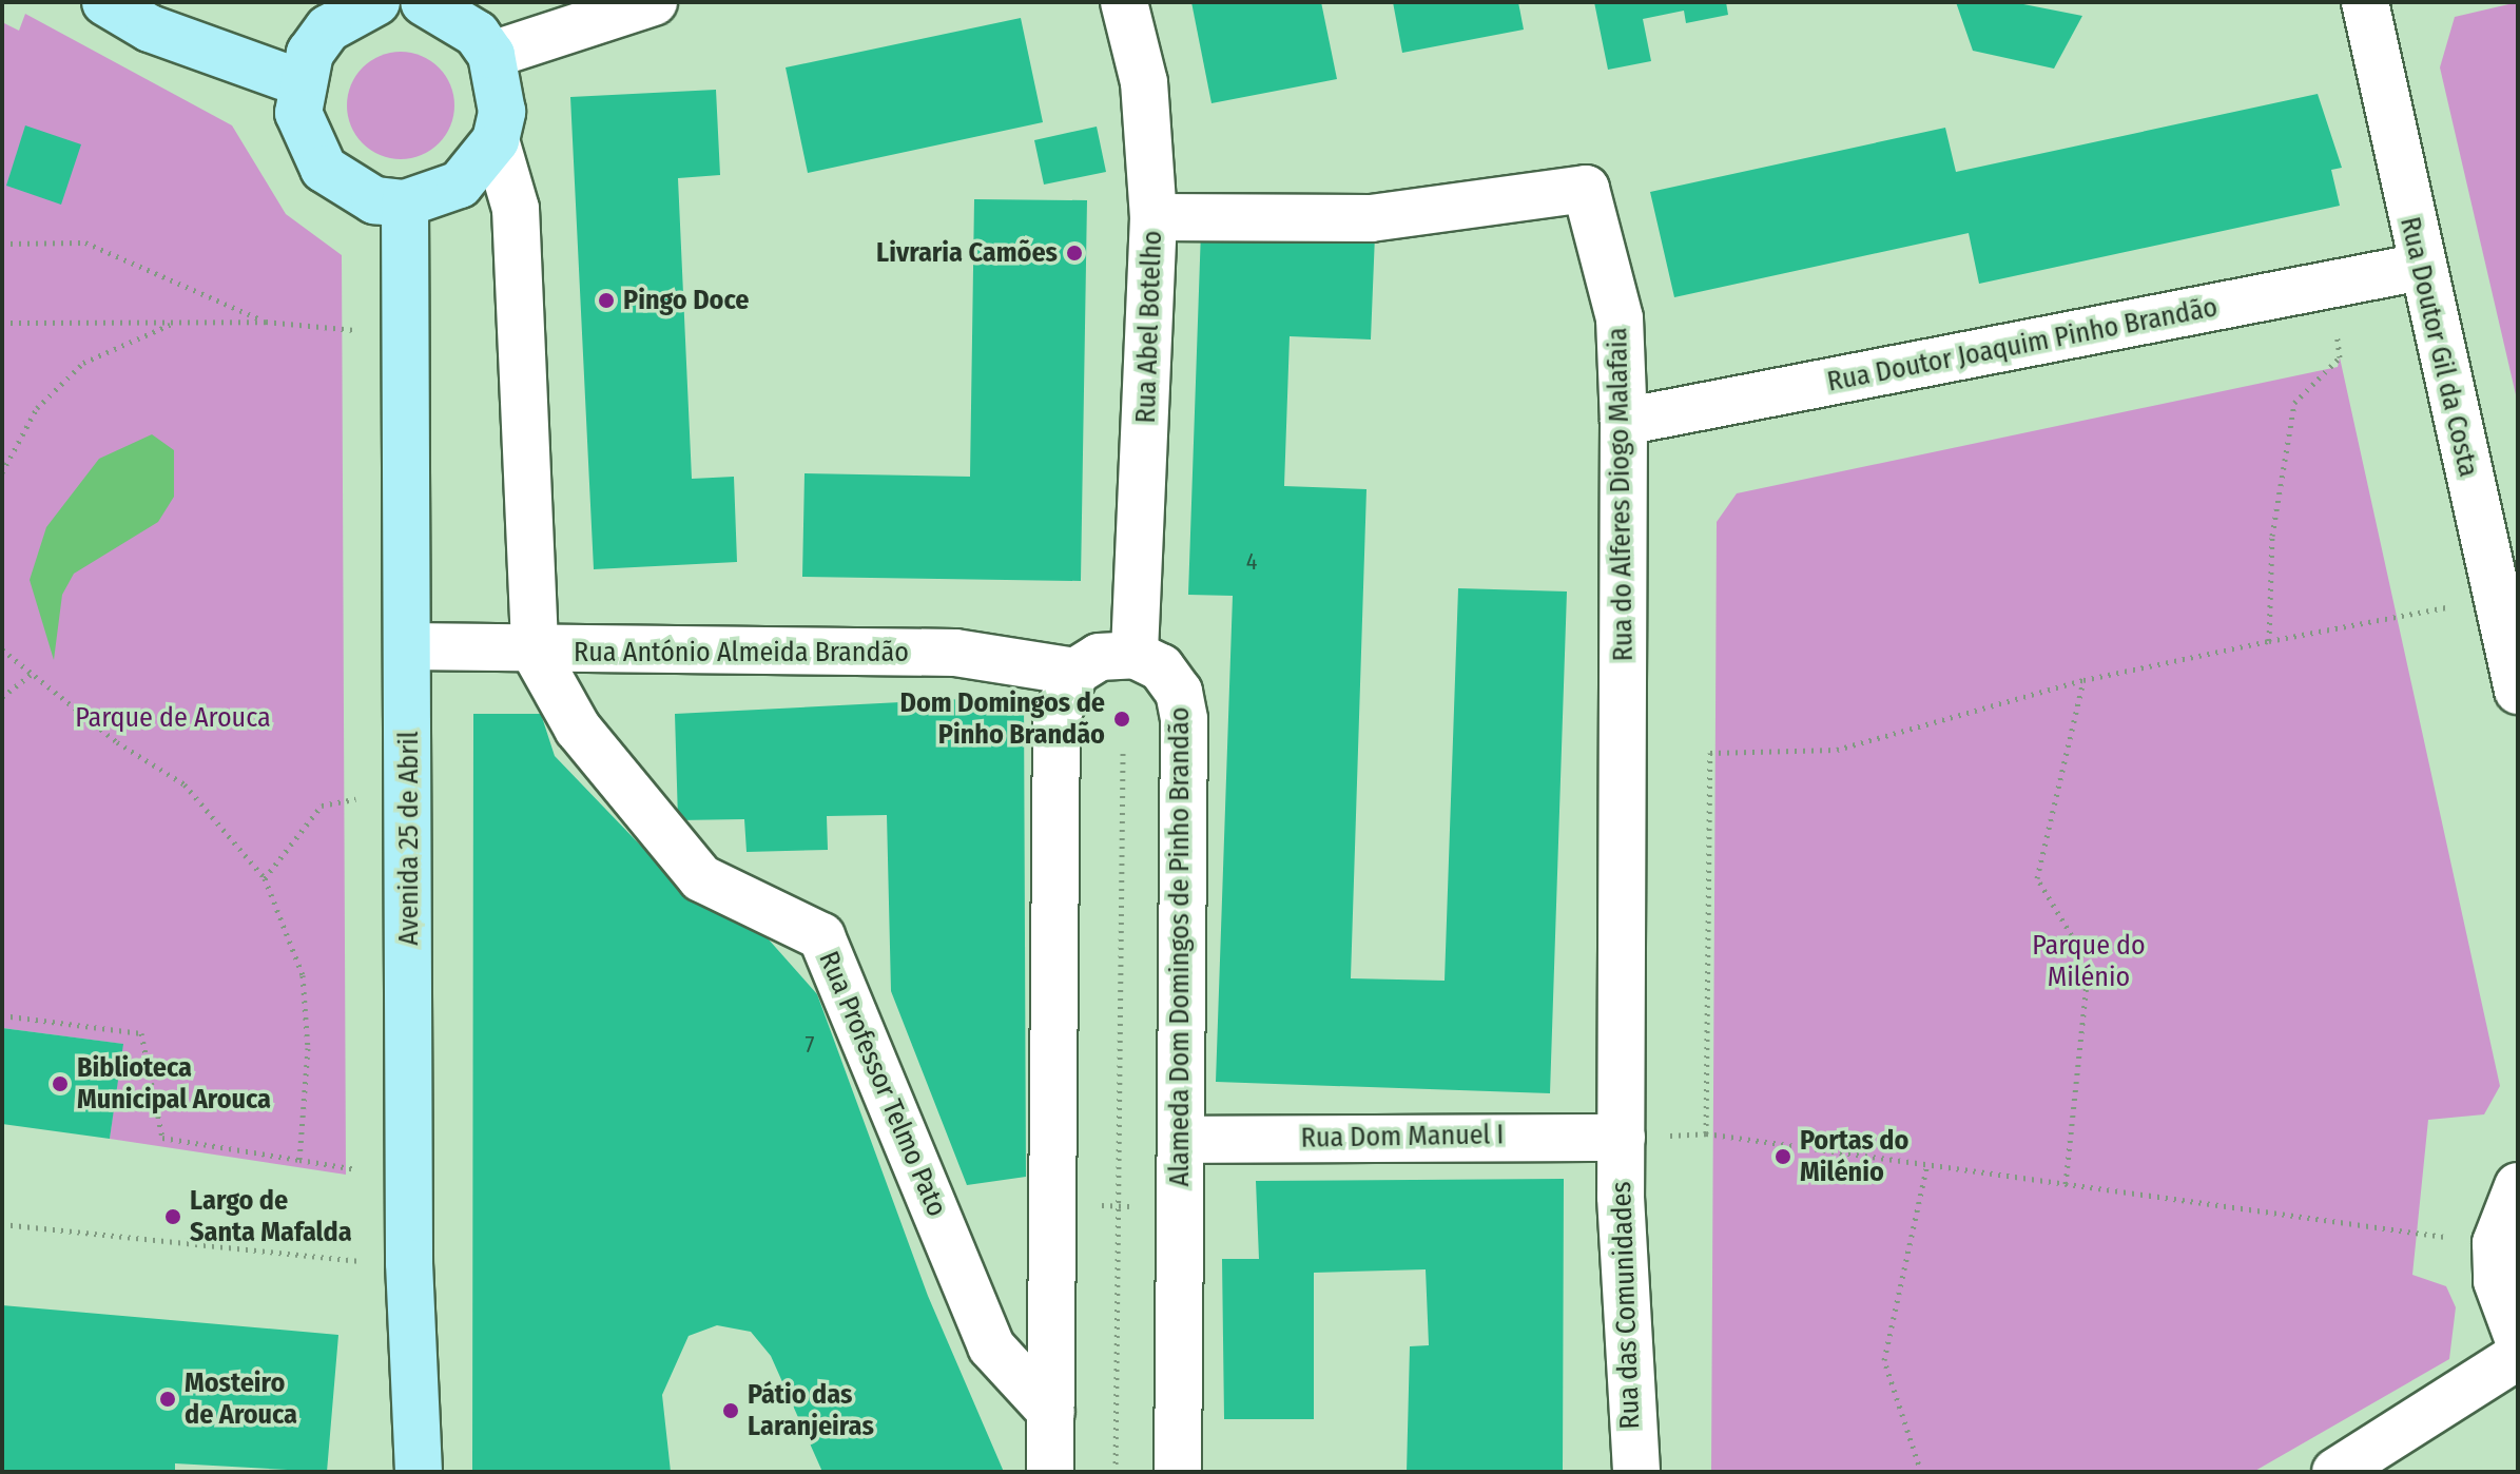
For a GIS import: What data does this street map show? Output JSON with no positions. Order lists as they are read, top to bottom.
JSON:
{
  "streets": {
    "main road": ["Avenida 25 de Abril"],
    "street": [
      "Rua Abel Botelho",
      "Rua Doutor Joaquim Pinho Brandão",
      "Rua Doutor Gil da Costa",
      "Rua do Alferes Diogo Malafaia",
      "Rua António Almeida Brandão",
      "Alameda Dom Domingos de Pinho Brandão",
      "Rua Professor Telmo Pato",
      "Rua Dom Manuel I",
      "Rua das Comunidades"
    ]
  },
  "crossings": [
    ["Rua Abel Botelho", "Rua do Alferes Diogo Malafaia"],
    ["Rua Abel Botelho", "Alameda Dom Domingos de Pinho Brandão"],
    ["Rua Doutor Joaquim Pinho Brandão", "Rua Doutor Gil da Costa"],
    ["Rua Doutor Joaquim Pinho Brandão", "Rua do Alferes Diogo Malafaia"],
    ["Rua do Alferes Diogo Malafaia", "Rua Dom Manuel I"],
    ["Rua do Alferes Diogo Malafaia", "Rua das Comunidades"],
    ["Rua António Almeida Brandão", "Avenida 25 de Abril"],
    ["Rua António Almeida Brandão", "Rua Professor Telmo Pato"],
    ["Alameda Dom Domingos de Pinho Brandão", "Rua Dom Manuel I"],
    ["Rua Dom Manuel I", "Rua das Comunidades"]
  ],
  "parks": ["Parque de Arouca", "Parque do Milénio"],
  "places": [
    "Livraria Camões",
    "Pingo Doce",
    "Dom Domingos de Pinho Brandão",
    "Biblioteca Municipal Arouca",
    "Portas do Milénio",
    "Largo de Santa Mafalda",
    "Mosteiro de Arouca",
    "Pátio das Laranjeiras"
  ],
  "house_numbers": ["4", "7"]
}
